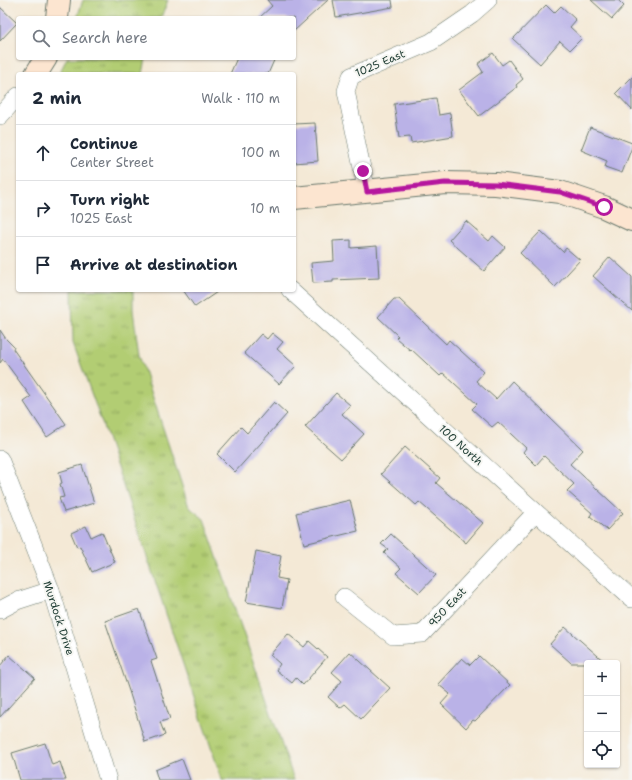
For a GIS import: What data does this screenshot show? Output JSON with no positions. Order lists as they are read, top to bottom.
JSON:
{
  "streets": {
    "street": [
      "1025 East",
      "100 North",
      "950 East",
      "Murdock Drive"
    ]
  },
  "crossings": [
    ["100 North", "950 East"]
  ],
  "page": {
    "search": "Search here",
    "heading": ["2 min", "Walk · 110 m"],
    "list": [
      ["Continue", "Center Street", "100 m"],
      ["Turn right", "1025 East", "10 m"],
      "Arrive at destination"
    ],
    "map_buttons": ["+", "−"]
  }
}
